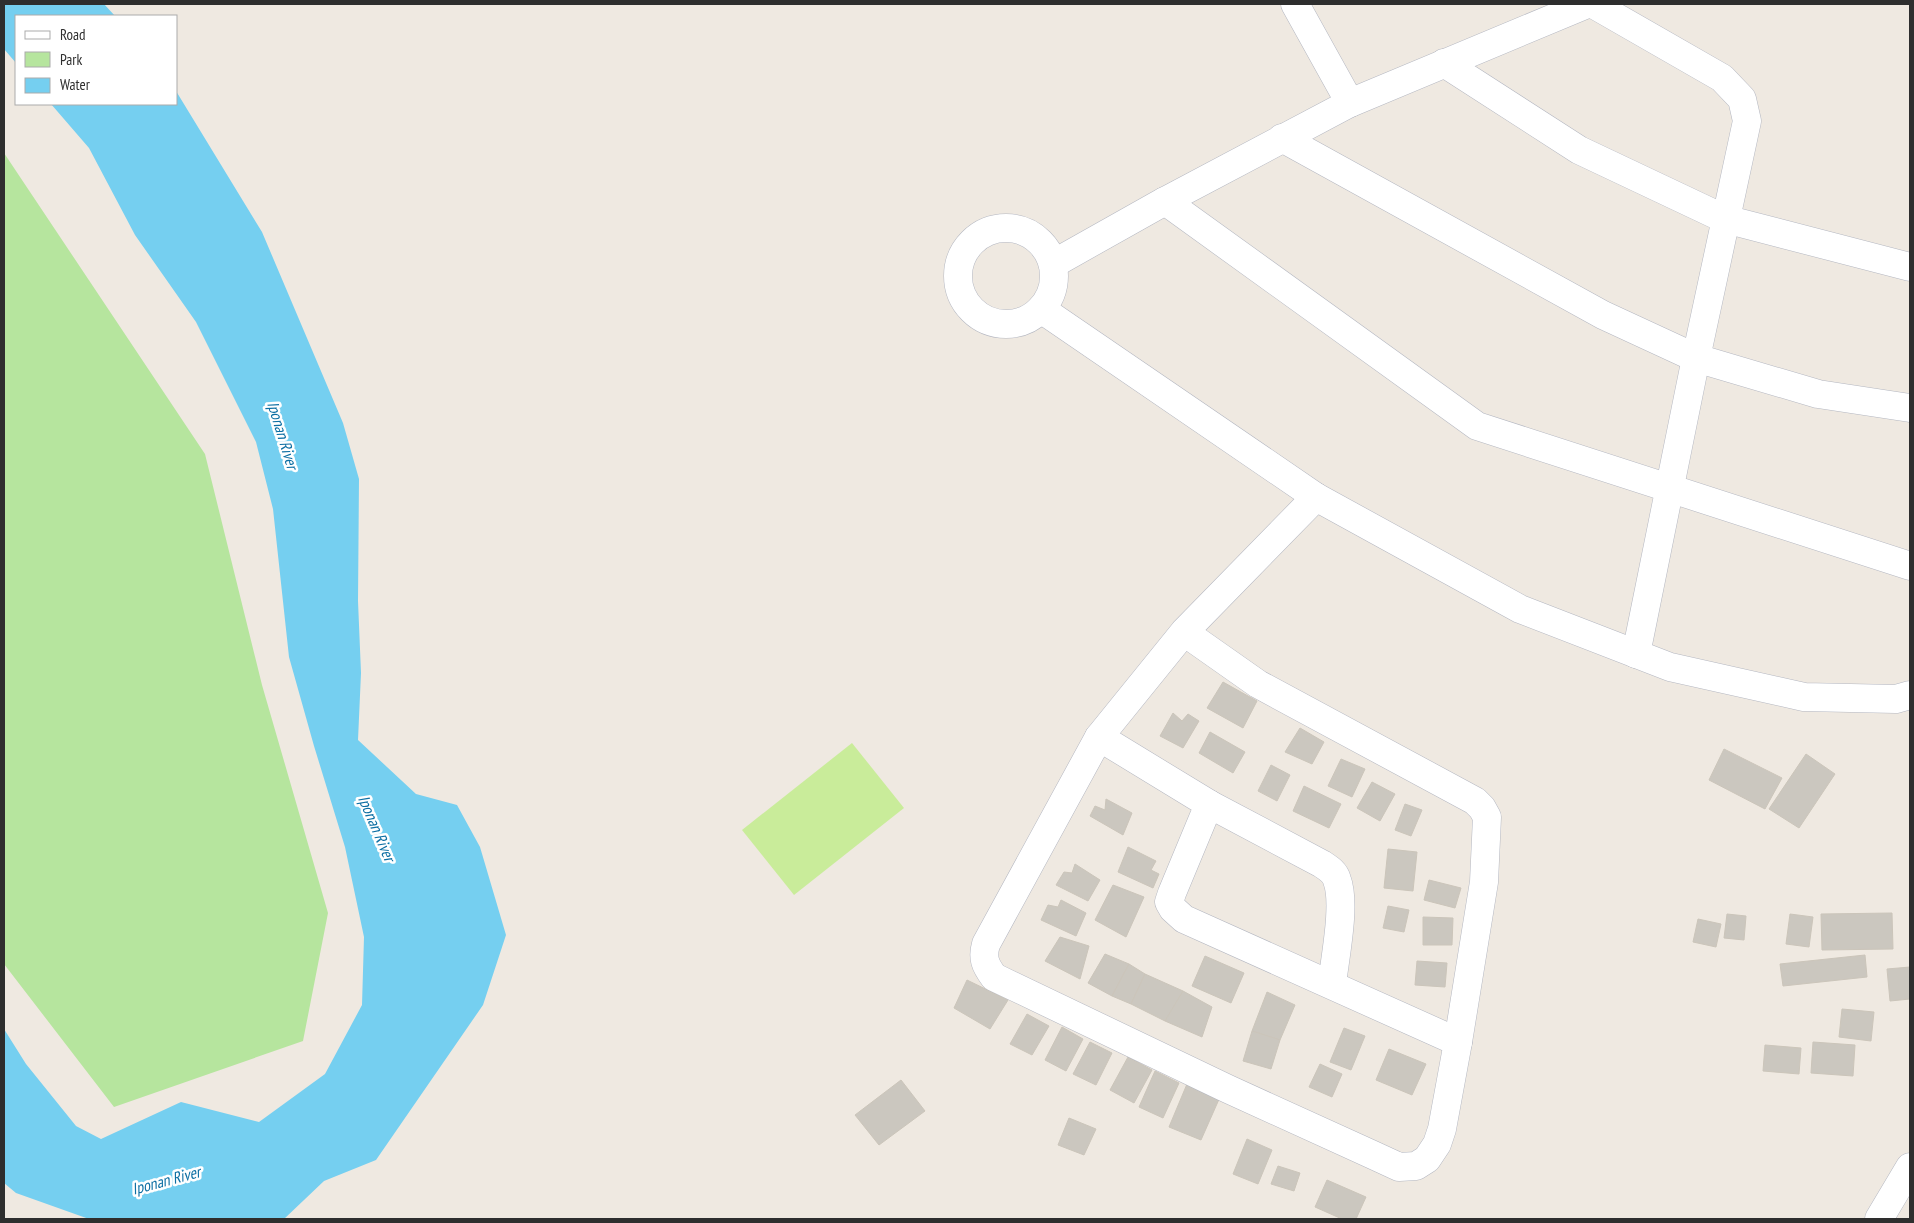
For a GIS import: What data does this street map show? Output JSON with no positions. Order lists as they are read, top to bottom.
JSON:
{
  "water": ["Iponan River"],
  "legend": ["Road", "Park", "Water"]
}
